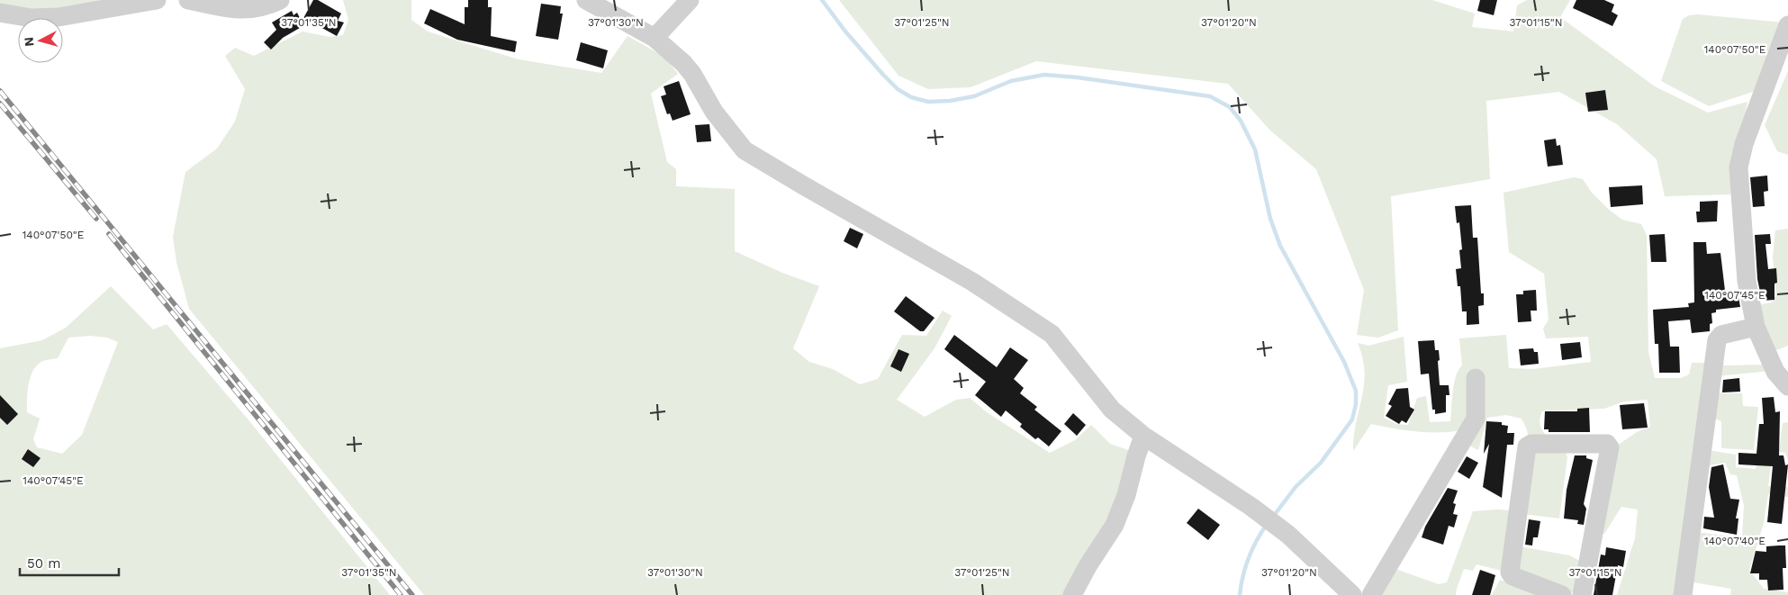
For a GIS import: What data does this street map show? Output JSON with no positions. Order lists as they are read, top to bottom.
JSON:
{
  "scale_bar": "50 m",
  "north": "left",
  "coordinates": [
    "37°01'35\"N",
    "37°01'30\"N",
    "37°01'25\"N",
    "37°01'20\"N",
    "37°01'15\"N",
    "140°07'50\"E",
    "140°07'45\"E",
    "140°07'40\"E"
  ]
}
